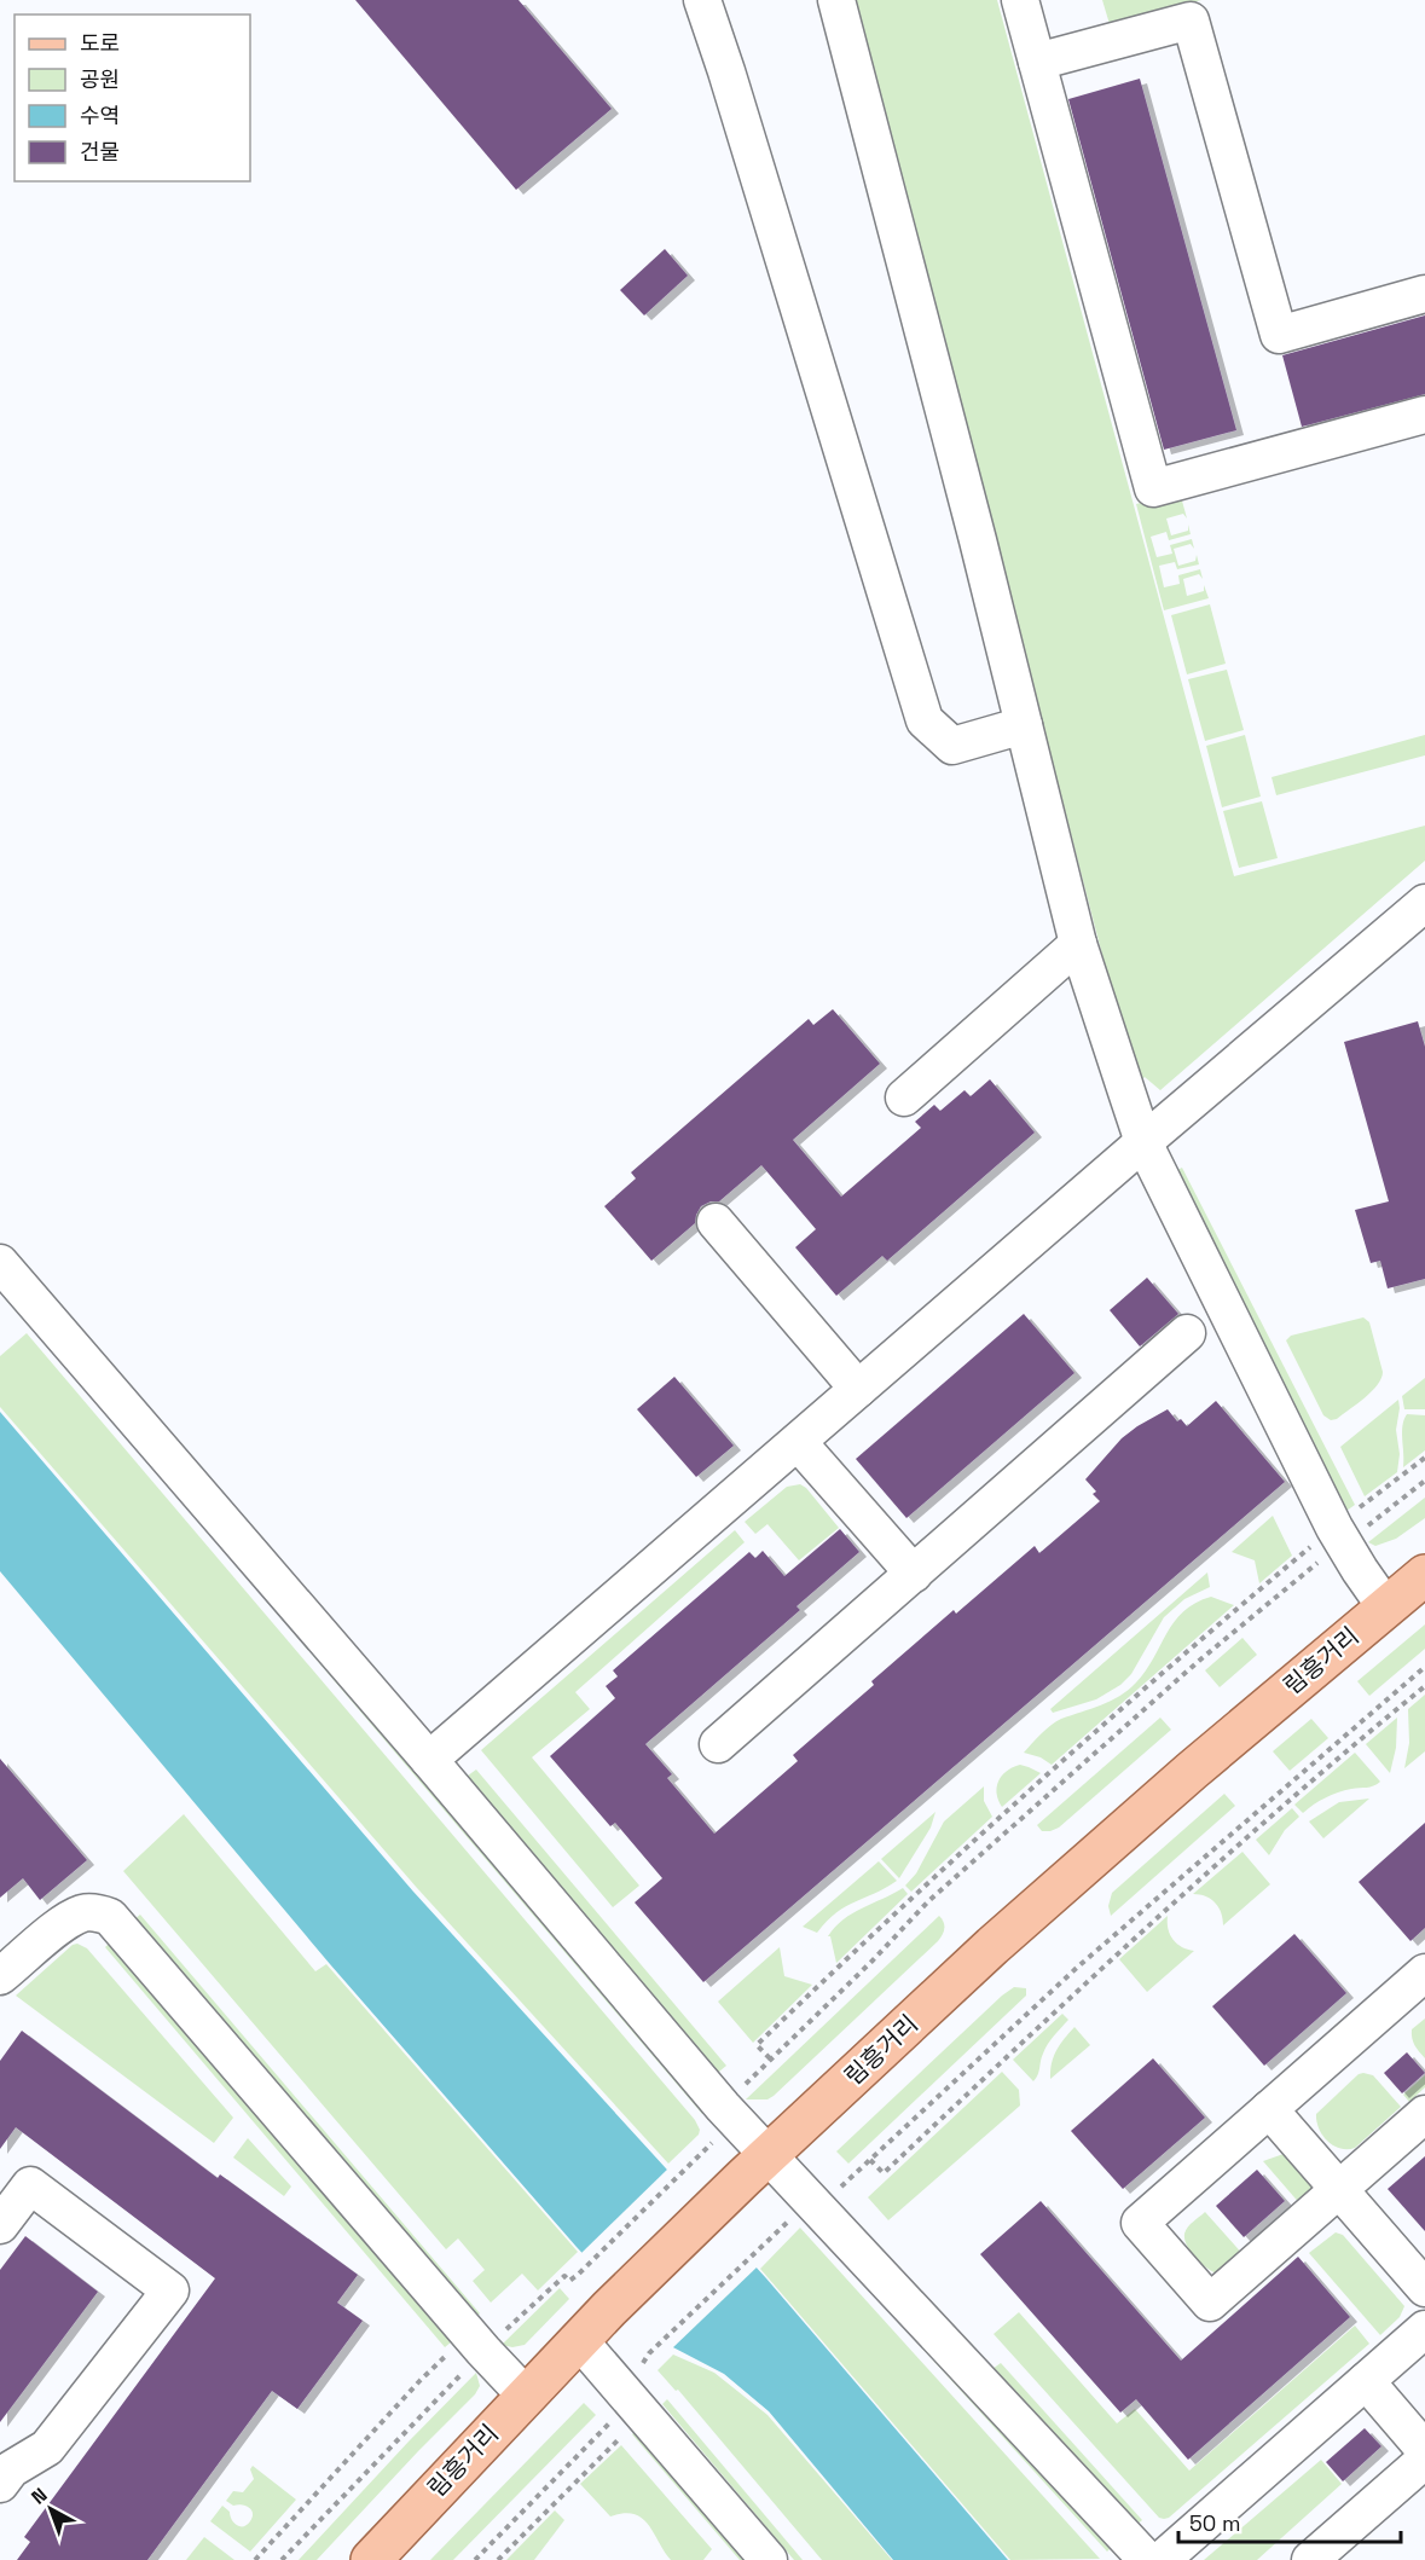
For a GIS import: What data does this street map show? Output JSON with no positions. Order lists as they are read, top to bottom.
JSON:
{
  "streets": {
    "main road": ["림흥거리"]
  },
  "legend": [
    "도로",
    "공원",
    "수역",
    "건물"
  ],
  "scale_bar": "50 m",
  "north": "top left"
}
